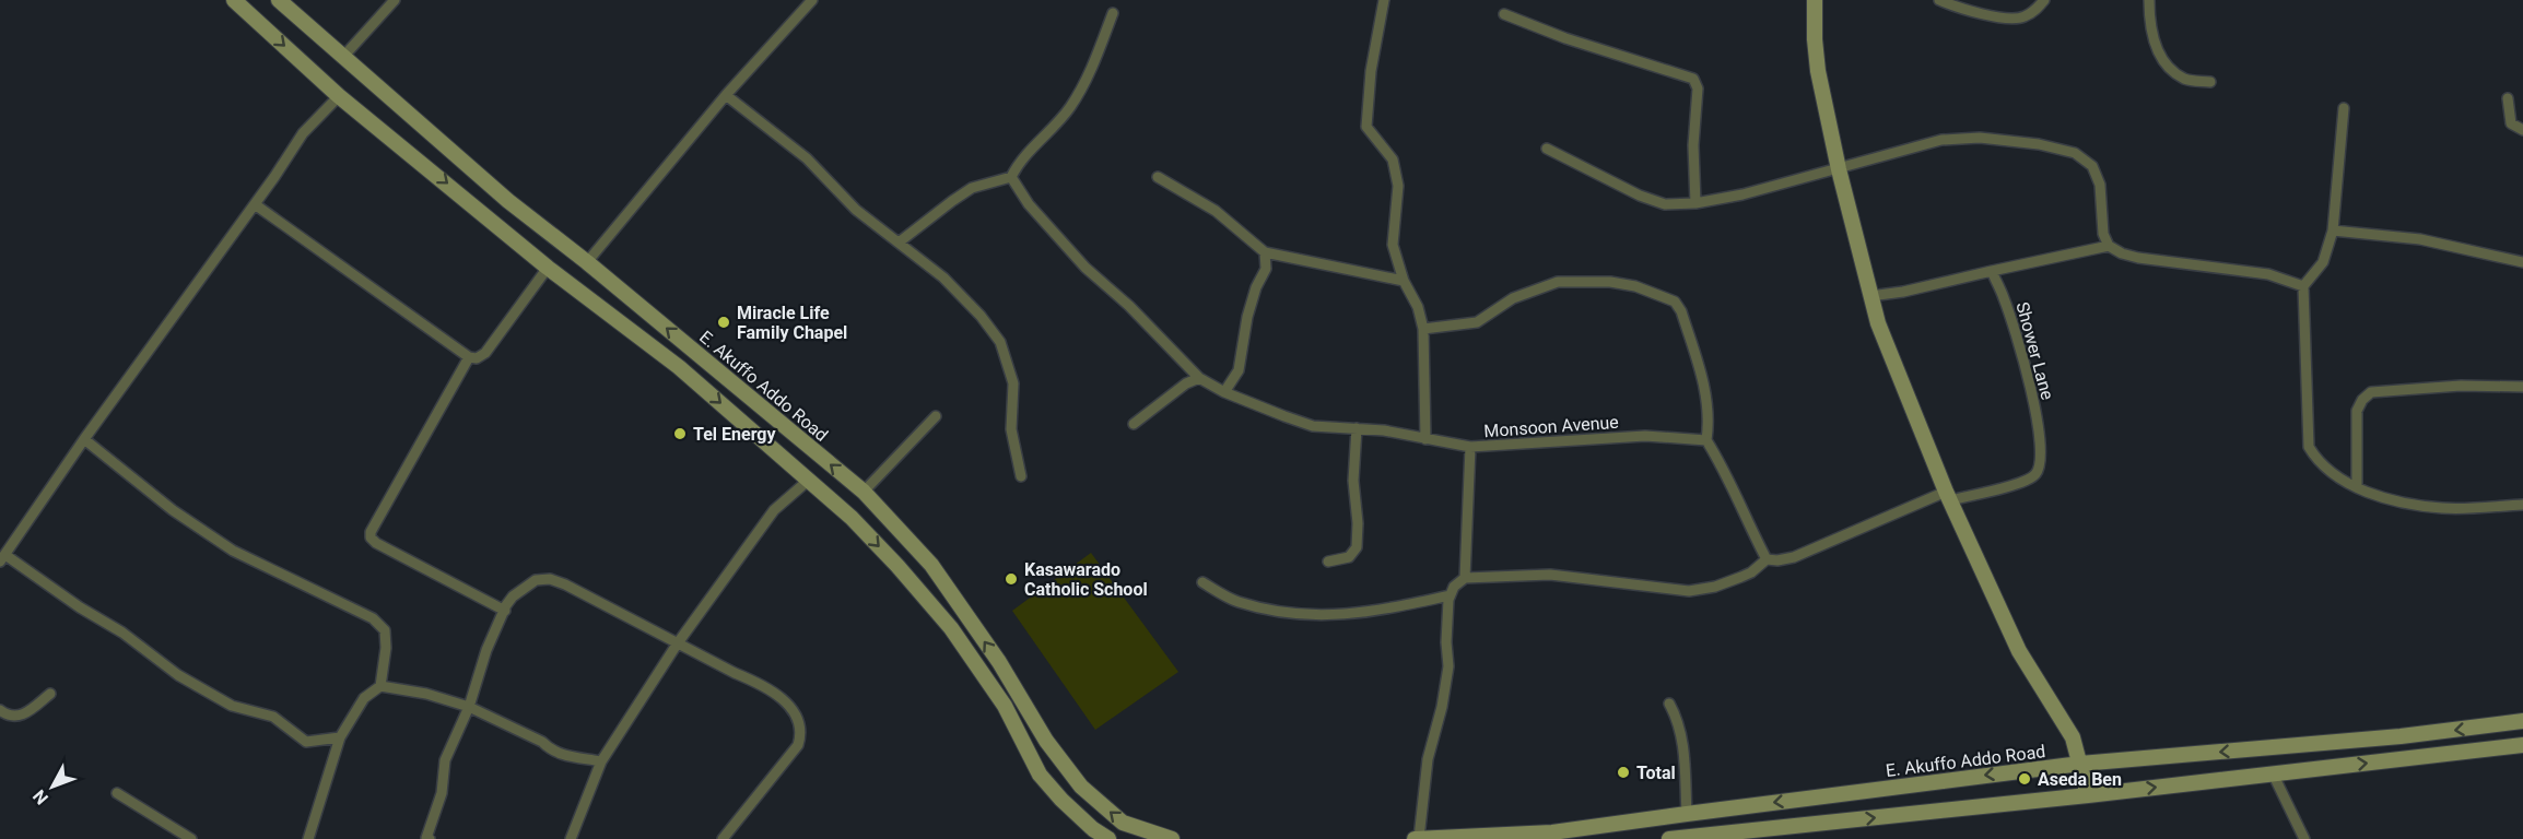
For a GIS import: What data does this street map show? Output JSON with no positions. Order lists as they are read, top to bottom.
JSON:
{
  "streets": {
    "main road": ["E. Akuffo Addo Road"],
    "street": ["Shower Lane", "Monsoon Avenue"]
  },
  "places": [
    "Miracle Life Family Chapel",
    "Tel Energy",
    "Kasawarado Catholic School",
    "Total",
    "Aseda Ben"
  ],
  "north": "bottom left"
}
